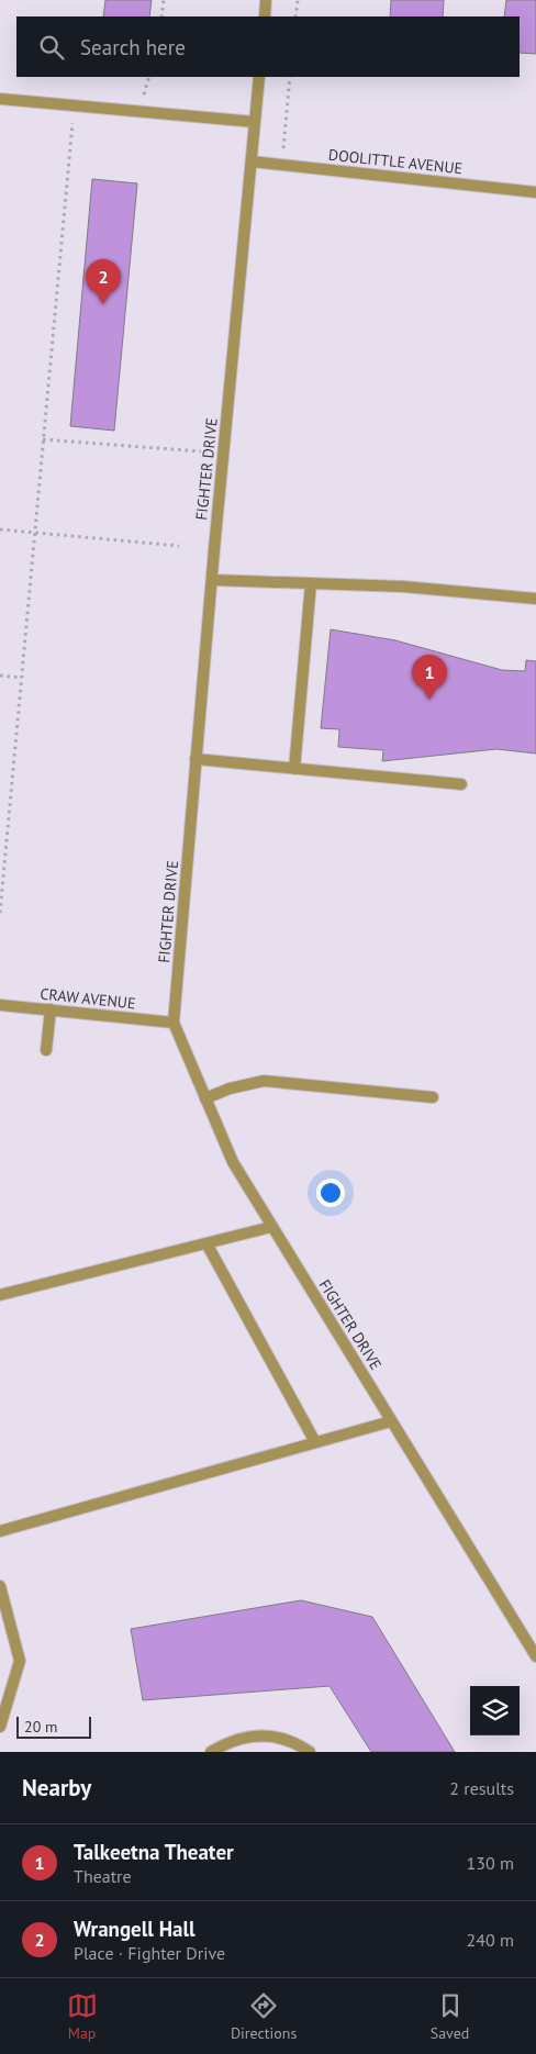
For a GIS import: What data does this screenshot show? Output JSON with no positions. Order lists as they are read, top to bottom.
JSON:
{
  "streets": {
    "street": ["DOOLITTLE AVENUE", "FIGHTER DRIVE", "CRAW AVENUE"]
  },
  "crossings": [
    ["DOOLITTLE AVENUE", "FIGHTER DRIVE"],
    ["FIGHTER DRIVE", "CRAW AVENUE"]
  ],
  "scale_bar": "20 m",
  "page": {
    "search": "Search here",
    "pins": ["2", "1"],
    "scale": "20 m",
    "heading": ["Nearby", "2 results"],
    "list": [
      {
        "mark": "1",
        "name": "Talkeetna Theater",
        "note": "Theatre",
        "value": "130 m"
      },
      {
        "mark": "2",
        "name": "Wrangell Hall",
        "note": "Place · Fighter Drive",
        "value": "240 m"
      }
    ],
    "nav": ["Map", "Directions", "Saved"]
  }
}
